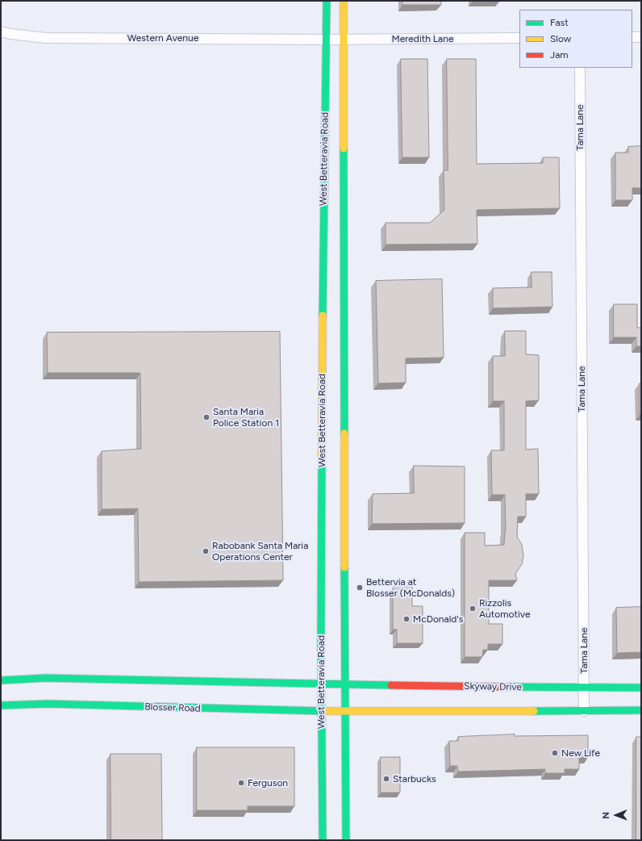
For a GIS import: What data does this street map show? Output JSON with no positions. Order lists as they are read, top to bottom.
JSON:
{
  "streets": {
    "main road": ["West Betteravia Road", "Skyway Drive", "Blosser Road"],
    "street": ["Western Avenue", "Meredith Lane", "Tama Lane"]
  },
  "crossings": [
    ["Western Avenue", "Meredith Lane"],
    ["Western Avenue", "West Betteravia Road"],
    ["Meredith Lane", "West Betteravia Road"],
    ["Tama Lane", "Skyway Drive"],
    ["West Betteravia Road", "Skyway Drive"],
    ["West Betteravia Road", "Blosser Road"]
  ],
  "places": [
    "Santa Maria Police Station 1",
    "Rabobank Santa Maria Operations Center",
    "Bettervia at Blosser (McDonalds)",
    "Rizzolis Automotive",
    "McDonald's",
    "New Life",
    "Starbucks",
    "Ferguson"
  ],
  "legend": ["Fast", "Slow", "Jam"],
  "north": "left"
}
